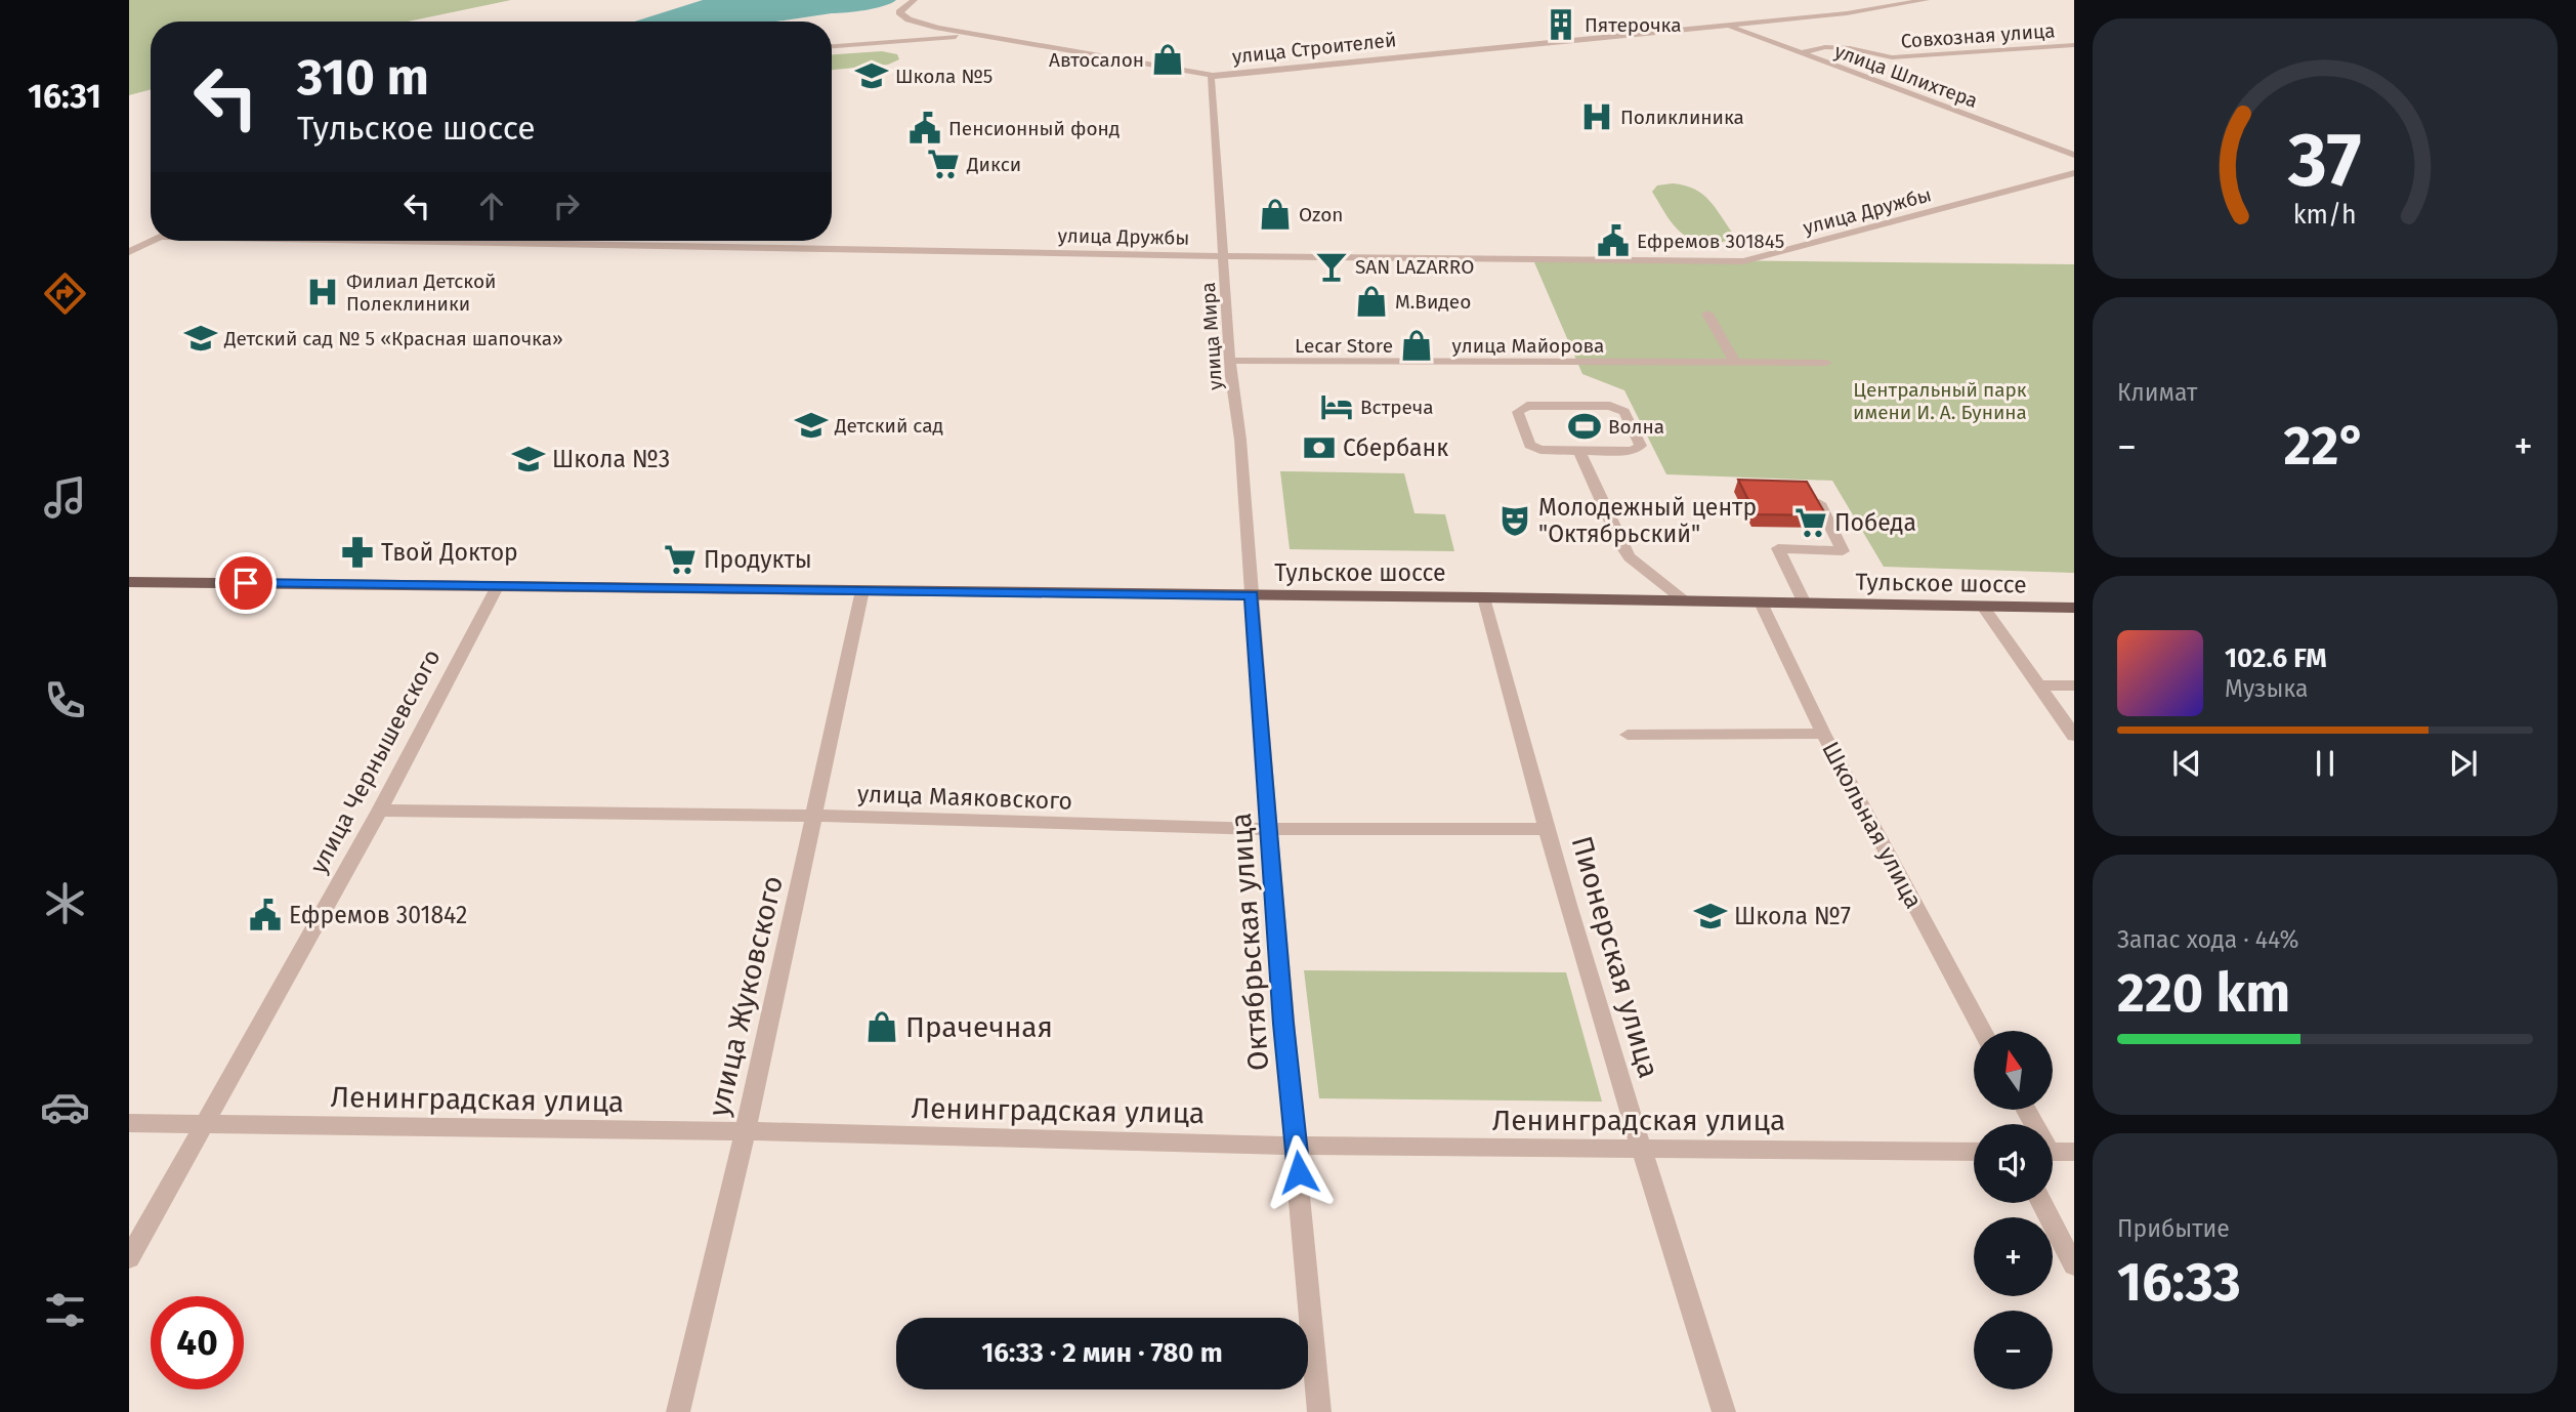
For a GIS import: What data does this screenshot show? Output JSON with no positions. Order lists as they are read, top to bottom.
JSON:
{
  "streets": {
    "main road": ["Тульское шоссе"],
    "street": [
      "Совхозная улица",
      "улица Строителей",
      "улица Шлихтера",
      "улица Дружбы",
      "улица Мира",
      "улица Майорова",
      "улица Чернышевского",
      "улица Маяковского",
      "Школьная улица",
      "Октябрьская улица",
      "Пионерская улица",
      "улица Жуковского",
      "Ленинградская улица"
    ]
  },
  "crossings": [
    ["Совхозная улица", "улица Шлихтера"],
    ["улица Строителей", "улица Шлихтера"],
    ["улица Строителей", "улица Мира"],
    ["улица Дружбы", "улица Мира"],
    ["улица Мира", "улица Майорова"],
    ["улица Мира", "Тульское шоссе"],
    ["улица Мира", "Октябрьская улица"],
    ["Тульское шоссе", "улица Чернышевского"],
    ["Тульское шоссе", "Школьная улица"],
    ["Тульское шоссе", "Октябрьская улица"],
    ["Тульское шоссе", "Пионерская улица"],
    ["Тульское шоссе", "улица Жуковского"],
    ["улица Чернышевского", "улица Маяковского"],
    ["улица Чернышевского", "Ленинградская улица"],
    ["улица Маяковского", "Октябрьская улица"],
    ["улица Маяковского", "Пионерская улица"],
    ["улица Маяковского", "улица Жуковского"],
    ["Октябрьская улица", "Ленинградская улица"],
    ["Пионерская улица", "Ленинградская улица"],
    ["улица Жуковского", "Ленинградская улица"]
  ],
  "parks": ["Центральный парк имени И. А. Бунина"],
  "places": {
    "building": ["Пятерочка"],
    "shop": [
      "Автосалон",
      "Ozon",
      "М.Видео",
      "Lecar Store",
      "Прачечная"
    ],
    "school or university": [
      "Школа №5",
      "Детский сад № 5 «Красная шапочка»",
      "Детский сад",
      "Школа №3",
      "Школа №7"
    ],
    "hospital": ["Поликлиника", "Филиал Детской Полеклиники"],
    "public building": ["Пенсионный фонд", "Ефремов 301845", "Ефремов 301842"],
    "supermarket": ["Дикси", "Победа", "Продукты"],
    "bar": ["SAN LAZARRO"],
    "hotel": ["Встреча"],
    "sports": ["Волна"],
    "bank": ["Сбербанк"],
    "theatre": ["Молодежный центр \"Октябрьский\""],
    "pharmacy": ["Твой Доктор"]
  },
  "north": "top",
  "page": {
    "tabs": "16:31",
    "turn": ["310 m", "Тульское шоссе"],
    "tile": [
      "Климат",
      ["Запас хода · 44%", "220 km"],
      ["Прибытие", "16:33"]
    ],
    "heat": ["−", "22°", "+"],
    "song": ["102.6 FM", "Музыка"],
    "map_buttons": ["+", "−"],
    "limit": "40",
    "trip": "16:33 · 2 мин · 780 m",
    "gauge": ["37", "km/h"]
  }
}
